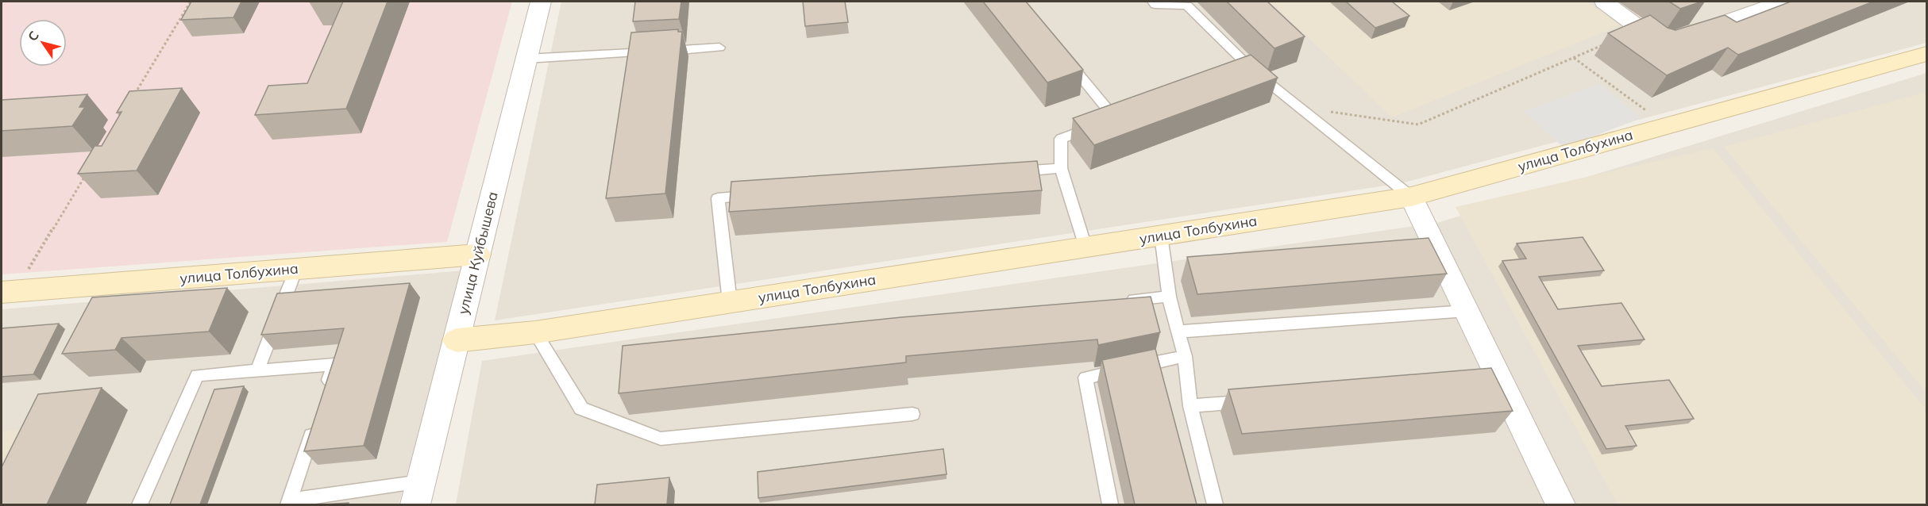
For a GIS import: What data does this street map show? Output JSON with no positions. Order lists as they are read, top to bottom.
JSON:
{
  "streets": {
    "street": ["улица Толбухина", "улица Куйбышева"]
  },
  "crossings": [
    ["улица Толбухина", "улица Куйбышева"]
  ],
  "north": "top left"
}
